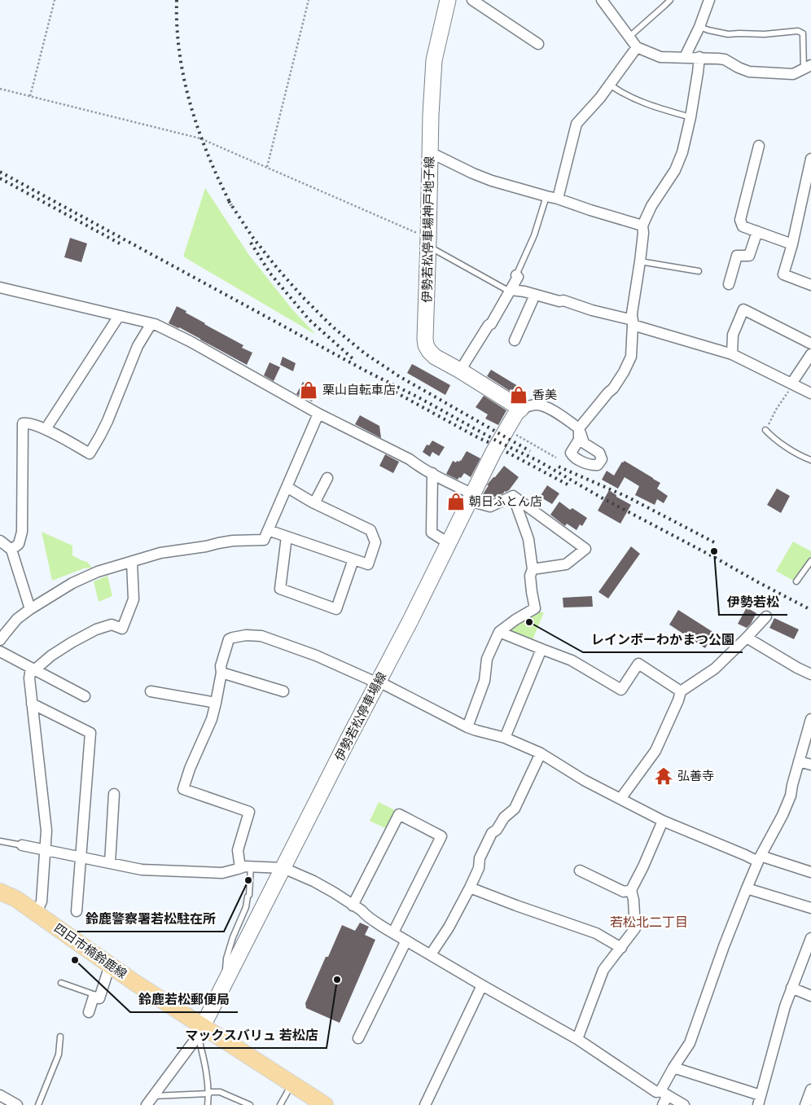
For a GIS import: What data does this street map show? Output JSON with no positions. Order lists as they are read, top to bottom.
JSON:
{
  "streets": {
    "main road": ["伊勢若松停車場神戸地子線", "伊勢若松停車場線", "四日市楠鈴鹿線"]
  },
  "crossings": [
    ["伊勢若松停車場神戸地子線", "伊勢若松停車場線"],
    ["伊勢若松停車場線", "四日市楠鈴鹿線"]
  ],
  "districts": ["若松北二丁目"],
  "places": {
    "shop": ["栗山自転車店", "香美", "朝日ふとん店"],
    "other": [
      "伊勢若松",
      "レインボーわかまつ公園",
      "鈴鹿警察署若松駐在所",
      "鈴鹿若松郵便局",
      "マックスバリュ 若松店"
    ],
    "temple": ["弘善寺"]
  }
}
